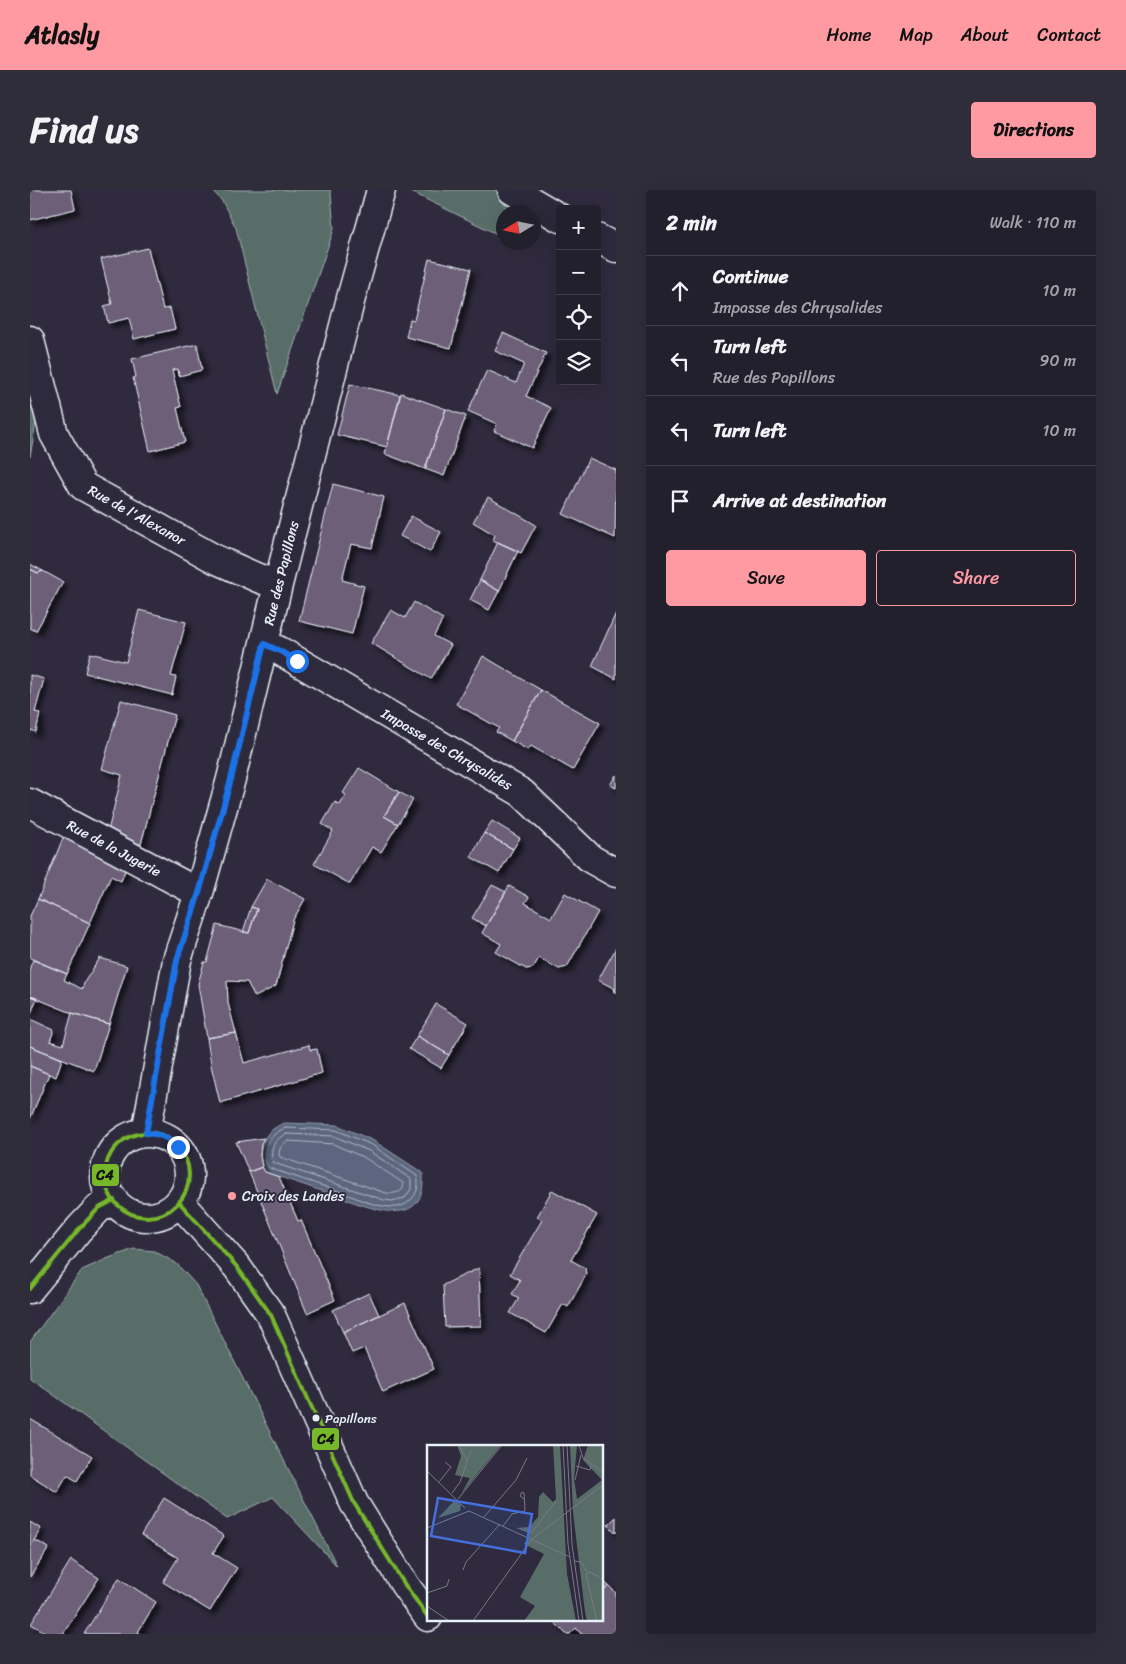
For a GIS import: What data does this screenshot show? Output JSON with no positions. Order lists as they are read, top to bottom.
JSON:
{
  "streets": {
    "street": [
      "Rue de l'Alexanor",
      "Rue des Papillons",
      "Impasse des Chrysalides",
      "Rue de la Jugerie"
    ]
  },
  "crossings": [
    ["Rue de l'Alexanor", "Rue des Papillons"],
    ["Rue des Papillons", "Impasse des Chrysalides"],
    ["Rue des Papillons", "Rue de la Jugerie"]
  ],
  "places": ["Croix des Landes", "Papillons"],
  "lines": ["transit line C4"],
  "north": "left",
  "page": {
    "header": "Atlasly",
    "nav": [
      "Home",
      "Map",
      "About",
      "Contact"
    ],
    "title": "Find us",
    "buttons": [
      "Directions",
      ["Save", "Share"]
    ],
    "heading": ["2 min", "Walk · 110 m"],
    "map_buttons": ["+", "−"],
    "list": [
      ["Continue", "Impasse des Chrysalides", "10 m"],
      ["Turn left", "Rue des Papillons", "90 m"],
      ["Turn left", "10 m"],
      "Arrive at destination"
    ]
  }
}
